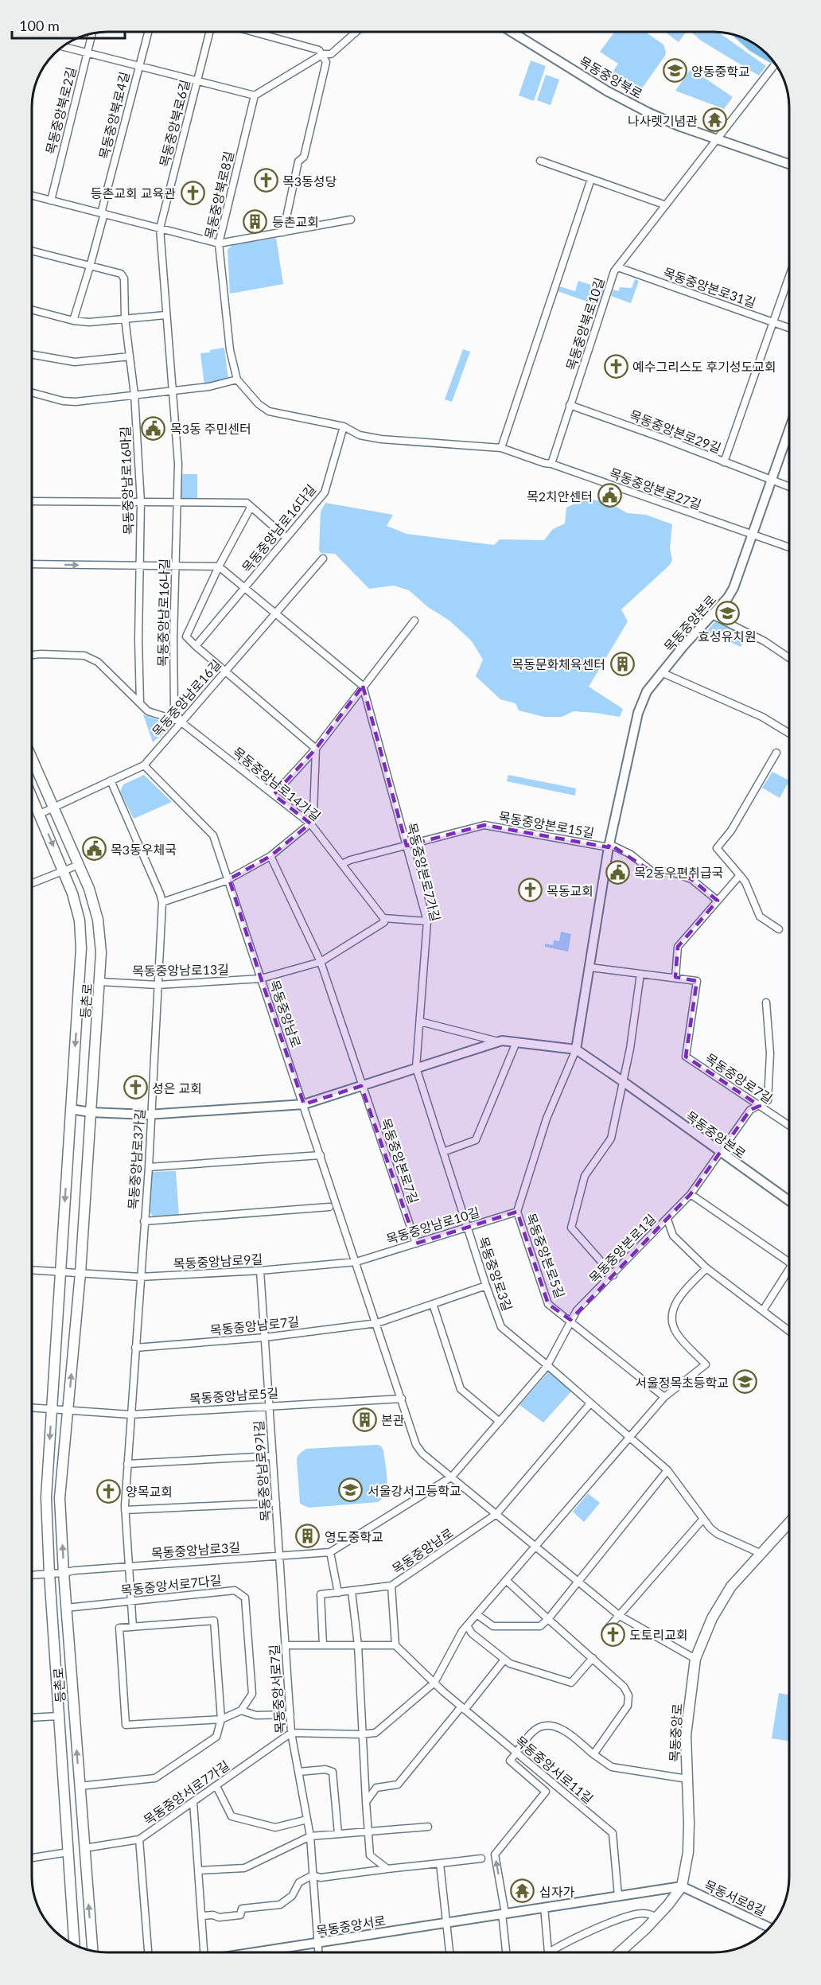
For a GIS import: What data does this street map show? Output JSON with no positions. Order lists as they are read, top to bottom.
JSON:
{
  "streets": {
    "main road": ["등촌로", "목동중앙로"],
    "street": [
      "목동중앙북로",
      "목동중앙북로2길",
      "목동중앙북로4길",
      "목동중앙북로6길",
      "목동중앙북로8길",
      "목동중앙본로31길",
      "목동중앙북로10길",
      "목동중앙본로29길",
      "목동중앙남로16마길",
      "목동중앙본로27길",
      "목동중앙남로16다길",
      "목동중앙남로16나길",
      "목동중앙본로",
      "목동중앙남로16길",
      "목동중앙남로14가길",
      "목동중앙본로15길",
      "목동중앙본로7가길",
      "목동중앙남로13길",
      "목동중앙남로",
      "목동중앙로7길",
      "목동중앙남로3가길",
      "목동중앙본로7길",
      "목동중앙남로10길",
      "목동중앙본로1길",
      "목동중앙본로5길",
      "목동중앙남로9길",
      "목동중앙로3길",
      "목동중앙남로7길",
      "목동중앙남로5길",
      "목동중앙남로9가길",
      "목동중앙남로3길",
      "목동중앙서로7다길",
      "목동중앙서로7길",
      "목동중앙서로11길",
      "목동중앙서로7가길",
      "목동서로8길",
      "목동중앙서로"
    ]
  },
  "crossings": [
    ["목동중앙북로", "목동중앙북로10길"],
    ["목동중앙북로4길", "목동중앙남로16마길"],
    ["목동중앙북로6길", "목동중앙남로16나길"],
    ["목동중앙북로8길", "목동중앙북로10길"],
    ["목동중앙북로8길", "목동중앙본로27길"],
    ["목동중앙북로8길", "목동중앙남로16다길"],
    ["목동중앙본로31길", "목동중앙북로10길"],
    ["목동중앙북로10길", "목동중앙본로29길"],
    ["목동중앙북로10길", "목동중앙본로27길"],
    ["목동중앙본로29길", "목동중앙본로"],
    ["목동중앙남로16마길", "목동중앙남로14가길"],
    ["목동중앙본로27길", "목동중앙본로"],
    ["목동중앙남로16다길", "목동중앙남로16길"],
    ["목동중앙남로16나길", "목동중앙남로16길"],
    ["목동중앙남로16나길", "목동중앙남로14가길"],
    ["목동중앙본로", "목동중앙본로15길"],
    ["목동중앙본로", "목동중앙본로1길"],
    ["목동중앙본로", "목동중앙본로5길"],
    ["목동중앙남로16길", "목동중앙남로14가길"],
    ["목동중앙남로16길", "등촌로"],
    ["목동중앙남로16길", "목동중앙남로"],
    ["목동중앙남로16길", "목동중앙남로3가길"],
    ["목동중앙남로14가길", "목동중앙본로15길"],
    ["목동중앙남로14가길", "목동중앙남로13길"],
    ["목동중앙본로15길", "목동중앙본로7가길"],
    ["목동중앙본로7가길", "목동중앙로3길"],
    ["목동중앙남로13길", "등촌로"],
    ["목동중앙남로13길", "목동중앙남로"],
    ["목동중앙남로13길", "목동중앙남로3가길"],
    ["목동중앙남로13길", "목동중앙본로7길"],
    ["등촌로", "목동중앙남로9길"],
    ["등촌로", "목동중앙남로5길"],
    ["등촌로", "목동중앙남로3길"],
    ["등촌로", "목동중앙서로7다길"],
    ["등촌로", "목동중앙서로7가길"],
    ["목동중앙남로", "목동중앙남로10길"],
    ["목동중앙남로", "목동중앙남로9길"],
    ["목동중앙남로", "목동중앙로3길"],
    ["목동중앙남로", "목동중앙남로7길"],
    ["목동중앙남로", "목동중앙남로5길"],
    ["목동중앙남로", "목동중앙남로3길"],
    ["목동중앙남로", "목동중앙로"],
    ["목동중앙로7길", "목동중앙본로1길"],
    ["목동중앙남로3가길", "목동중앙남로9길"],
    ["목동중앙남로3가길", "목동중앙남로7길"],
    ["목동중앙남로3가길", "목동중앙남로5길"],
    ["목동중앙남로3가길", "목동중앙남로3길"],
    ["목동중앙남로3가길", "목동중앙서로7다길"],
    ["목동중앙본로7길", "목동중앙남로10길"],
    ["목동중앙남로10길", "목동중앙본로5길"],
    ["목동중앙남로10길", "목동중앙남로9길"],
    ["목동중앙남로10길", "목동중앙로3길"],
    ["목동중앙본로1길", "목동중앙본로5길"],
    ["목동중앙본로1길", "목동중앙로3길"],
    ["목동중앙본로1길", "목동중앙남로3길"],
    ["목동중앙남로9길", "목동중앙남로9가길"],
    ["목동중앙로3길", "목동중앙로"],
    ["목동중앙남로7길", "목동중앙남로9가길"],
    ["목동중앙남로5길", "목동중앙남로9가길"],
    ["목동중앙남로9가길", "목동중앙남로3길"],
    ["목동중앙남로9가길", "목동중앙서로7길"],
    ["목동중앙남로3길", "목동중앙서로7길"],
    ["목동중앙서로7길", "목동중앙서로7가길"],
    ["목동중앙서로7길", "목동중앙서로"],
    ["목동중앙로", "목동서로8길"],
    ["목동중앙로", "목동중앙서로"],
    ["목동중앙서로11길", "목동중앙서로"],
    ["목동서로8길", "목동중앙서로"]
  ],
  "places": {
    "school or university": [
      "양동중학교",
      "효성유치원",
      "서울정목초등학교",
      "서울강서고등학교"
    ],
    "temple": ["나사렛기념관", "십자가"],
    "church": [
      "목3동성당",
      "등촌교회 교육관",
      "예수그리스도 후기성도교회",
      "목동교회",
      "성은 교회",
      "양목교회",
      "도토리교회"
    ],
    "building": [
      "등촌교회",
      "목동문화체육센터",
      "본관",
      "영도중학교"
    ],
    "public building": [
      "목3동 주민센터",
      "목2치안센터",
      "목3동우체국",
      "목2동우편취급국"
    ]
  },
  "scale_bar": "100 m"
}
